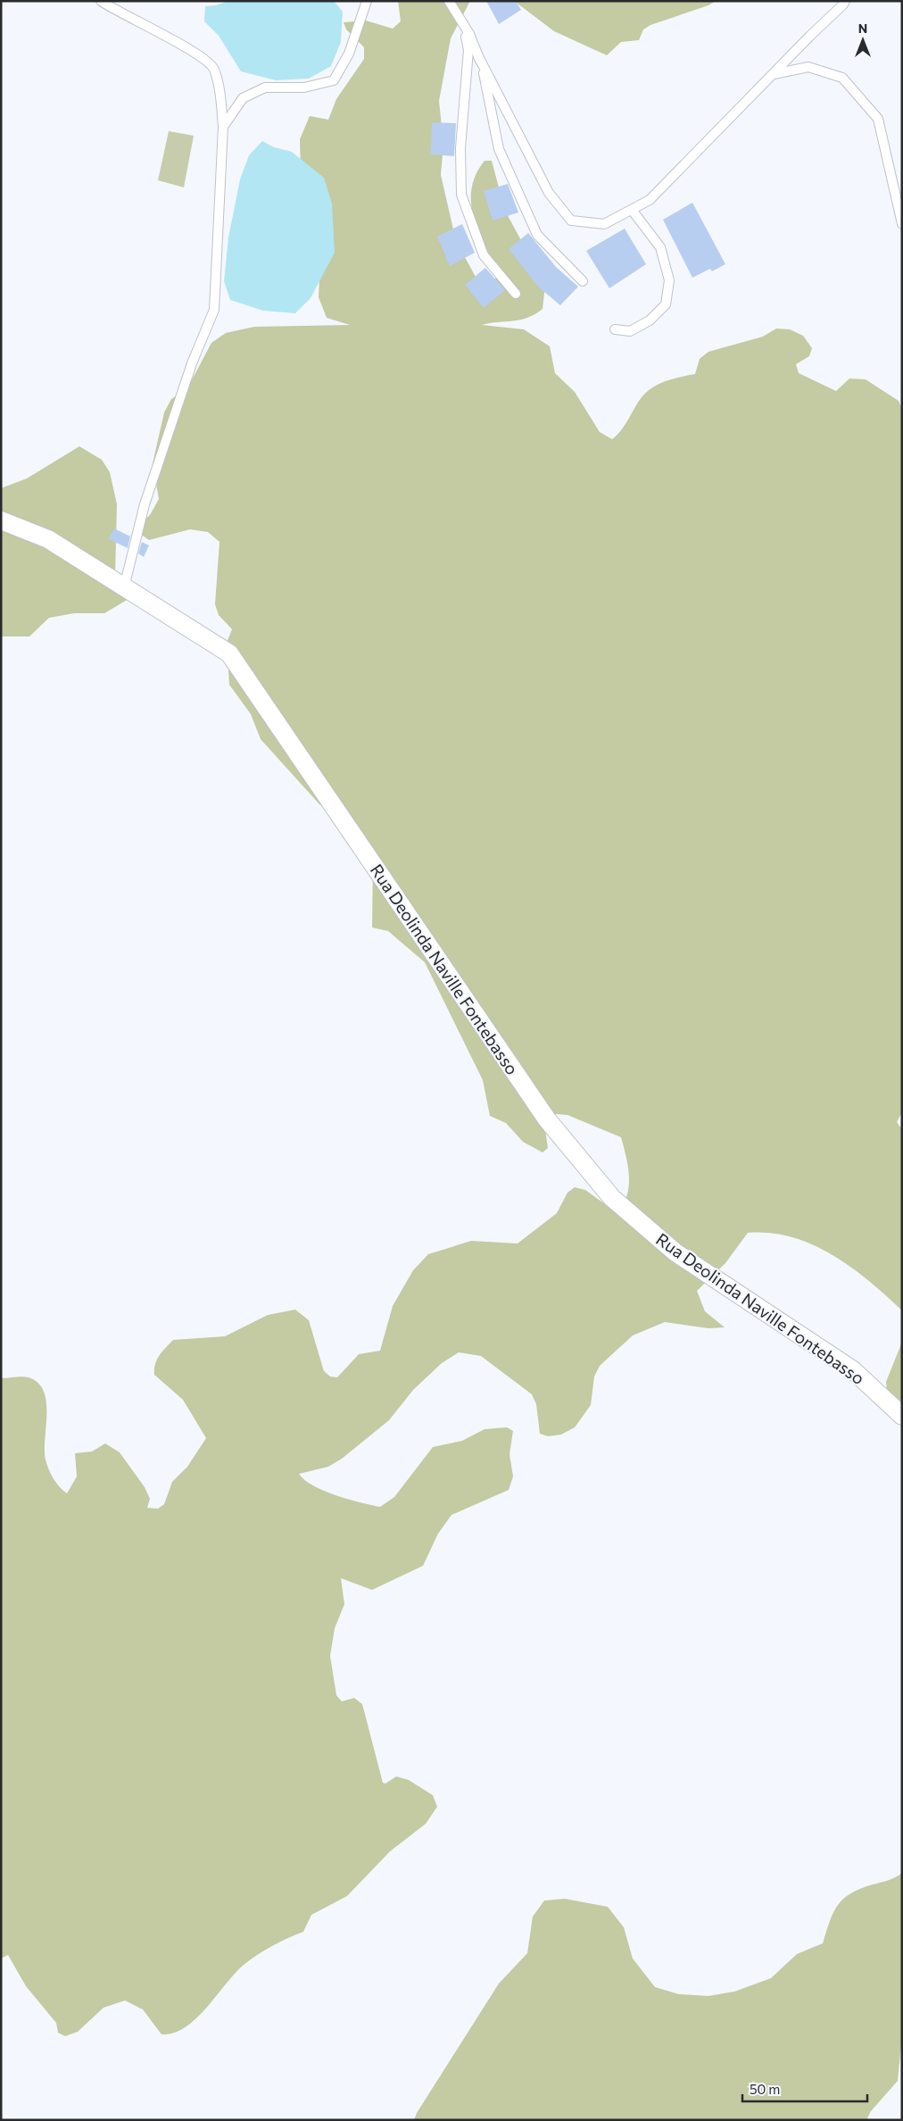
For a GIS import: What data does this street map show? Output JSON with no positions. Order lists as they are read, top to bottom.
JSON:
{
  "streets": {
    "street": ["Rua Deolinda Naville Fontebasso"]
  },
  "scale_bar": "50 m",
  "north": "top"
}
